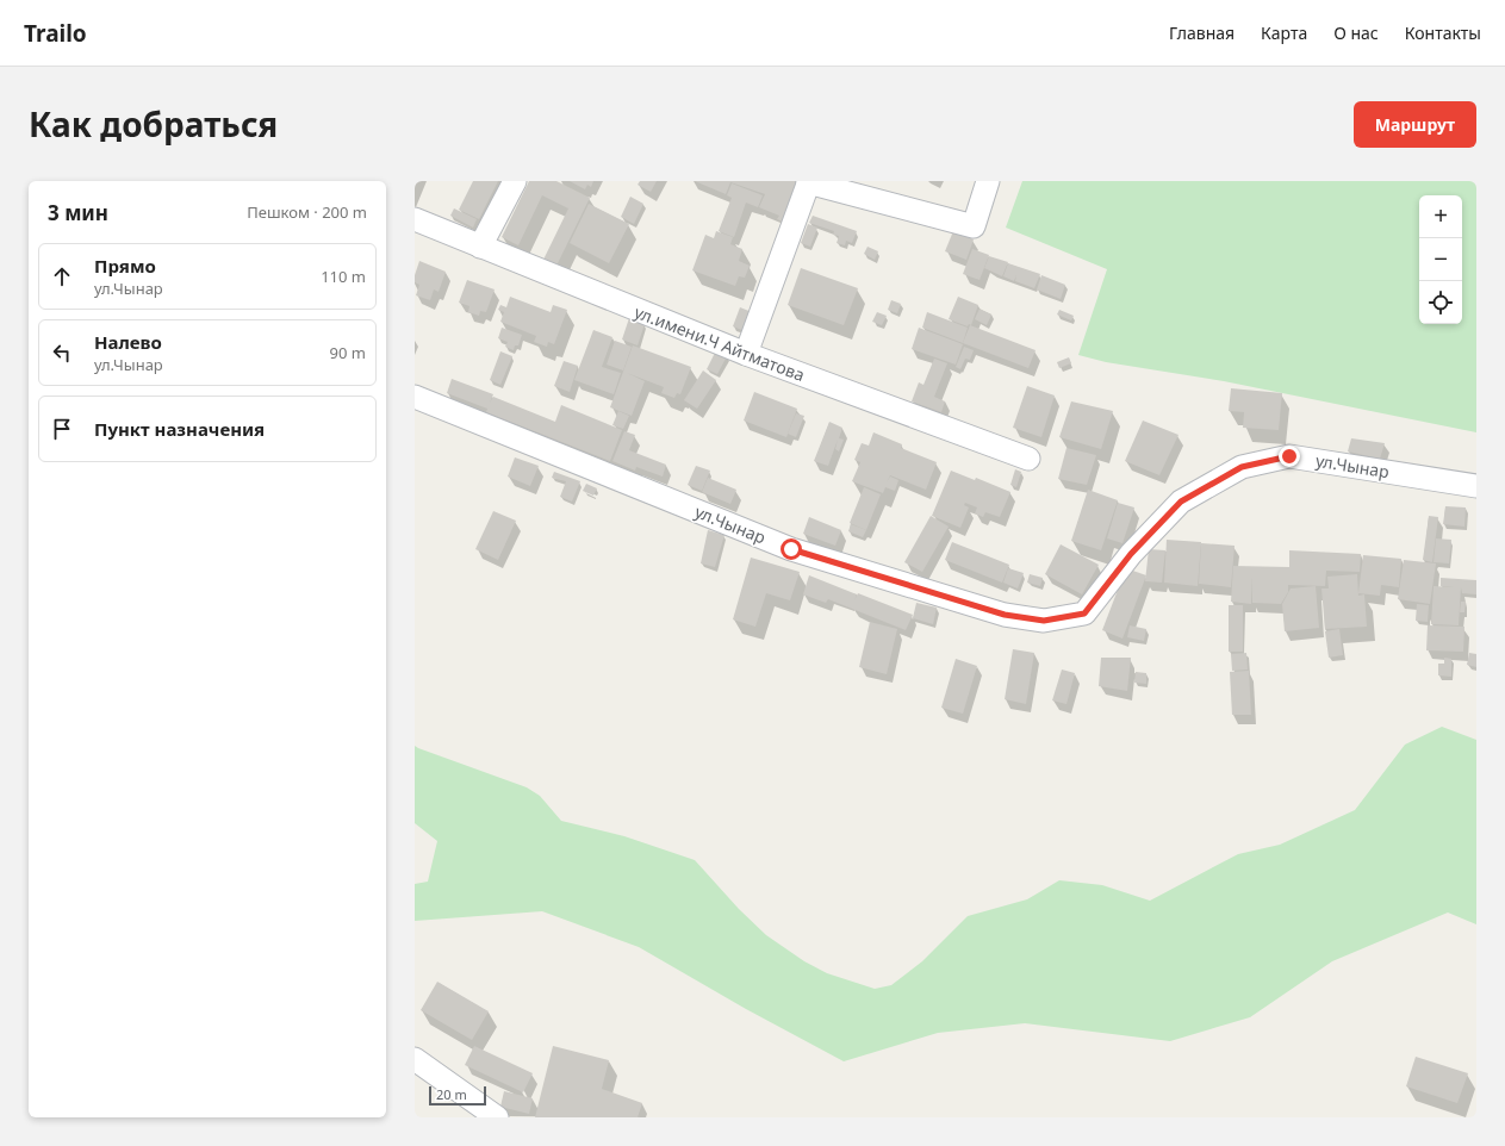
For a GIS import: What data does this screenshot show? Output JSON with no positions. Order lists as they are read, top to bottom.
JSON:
{
  "streets": {
    "street": ["ул.имени.Ч Айтматова", "ул.Чынар"]
  },
  "scale_bar": "20 m",
  "page": {
    "header": "Trailo",
    "nav": [
      "Главная",
      "Карта",
      "О нас",
      "Контакты"
    ],
    "title": "Как добраться",
    "buttons": "Маршрут",
    "heading": ["3 мин", "Пешком · 200 m"],
    "map_buttons": ["+", "−"],
    "list": [
      ["Прямо", "ул.Чынар", "110 m"],
      ["Налево", "ул.Чынар", "90 m"],
      "Пункт назначения"
    ],
    "scale": "20 m"
  }
}
